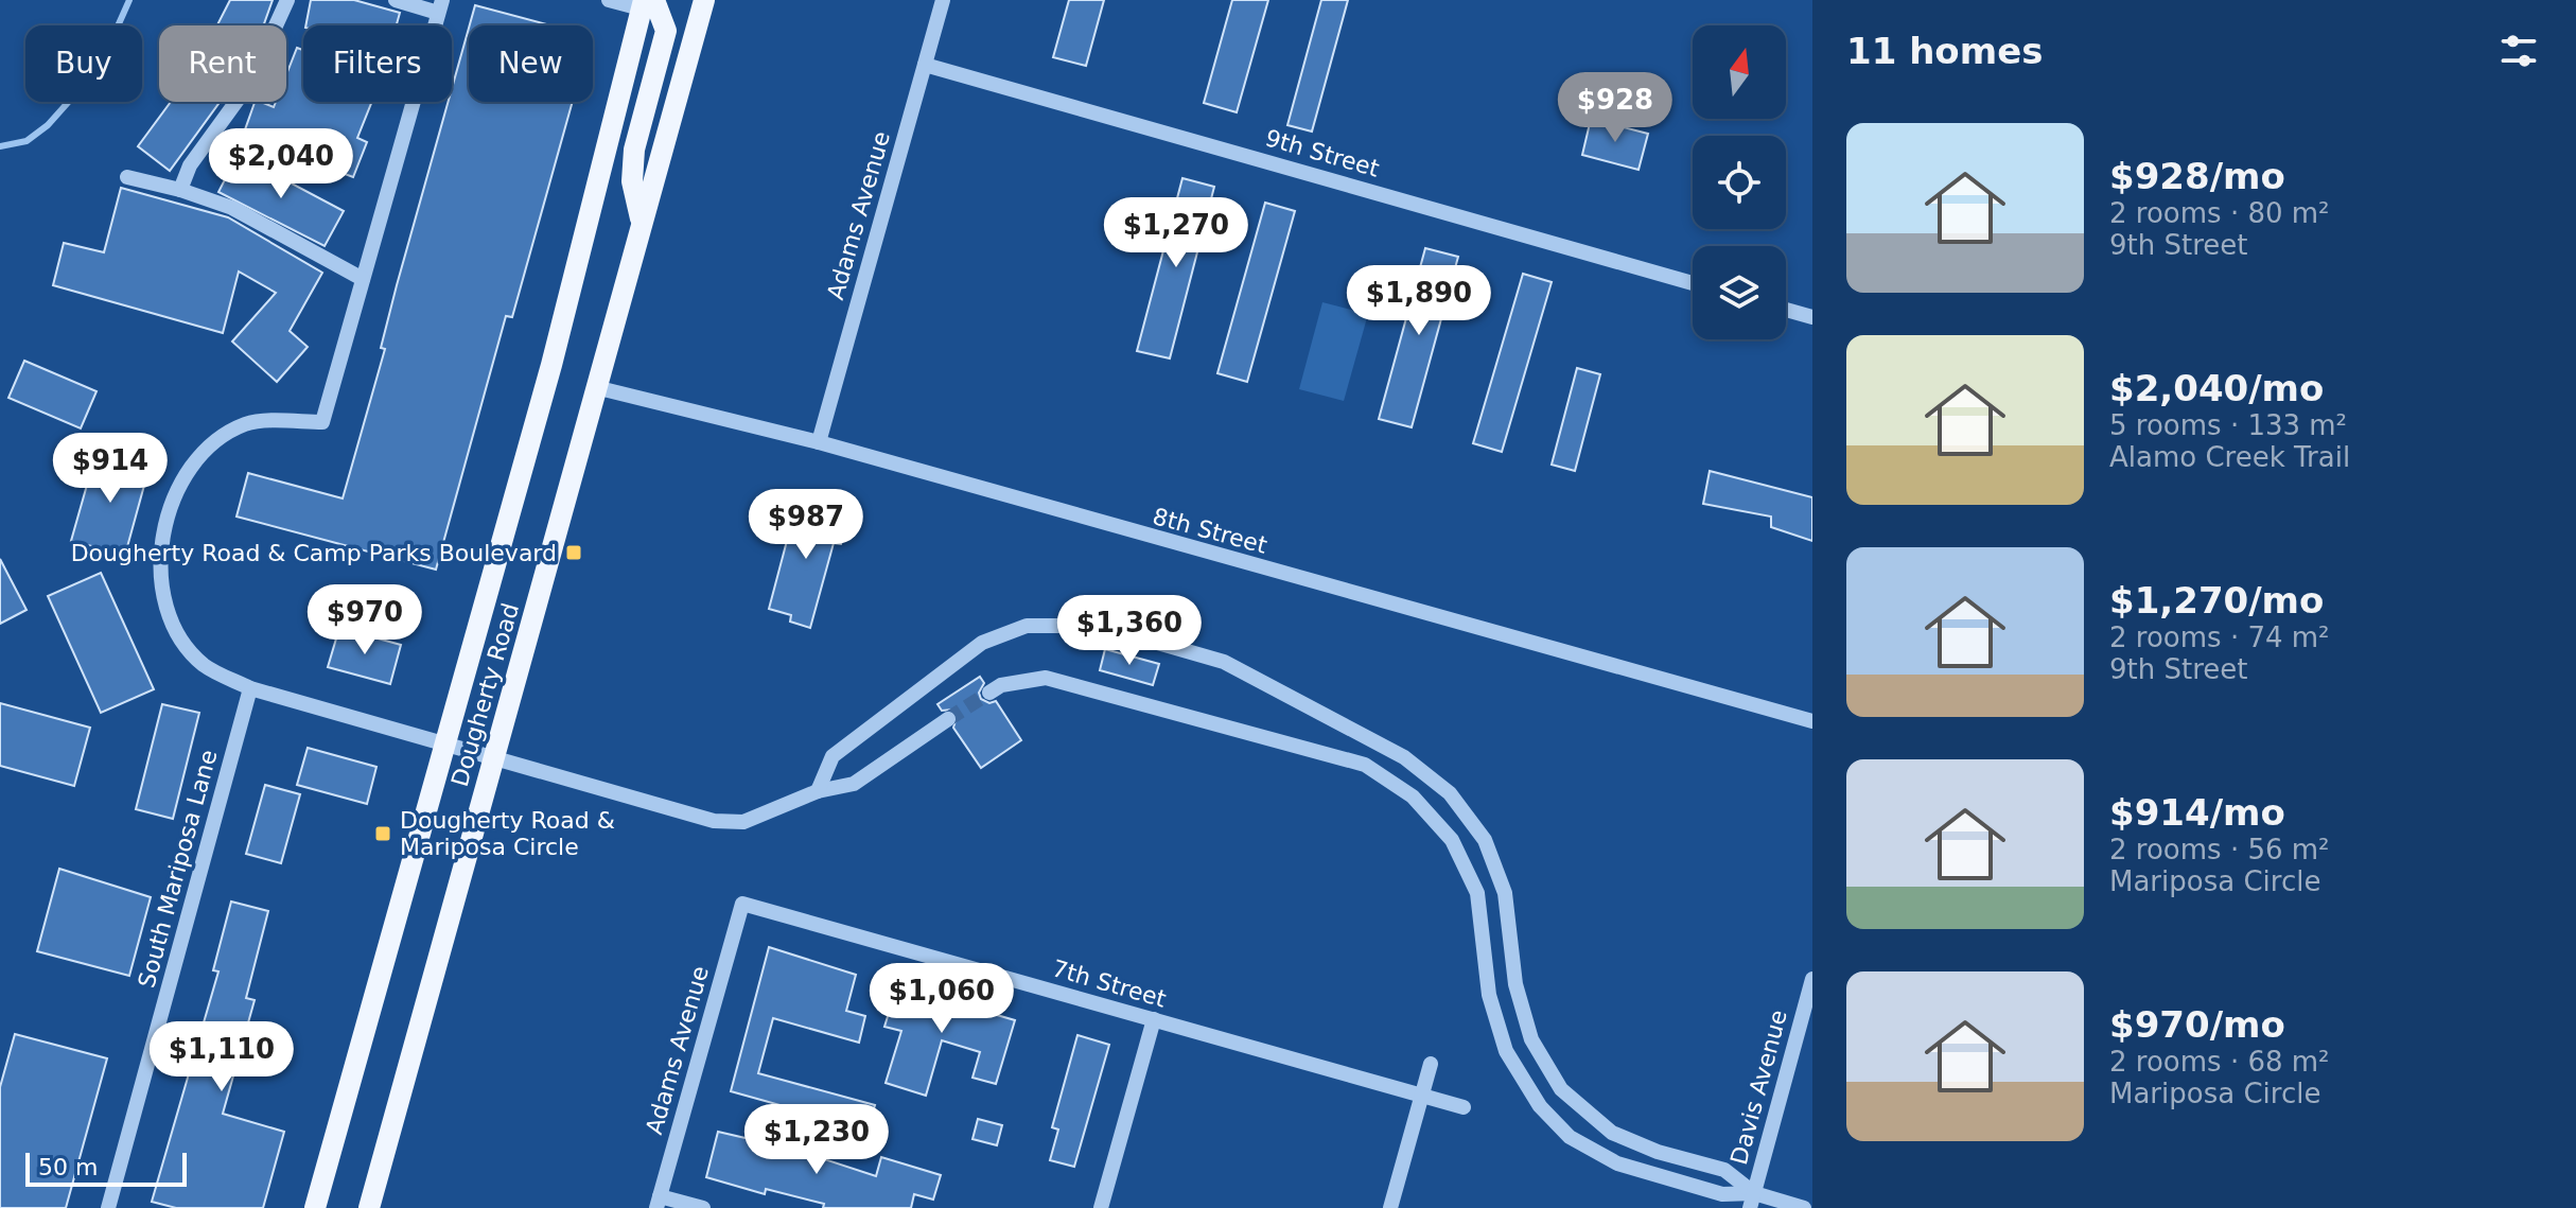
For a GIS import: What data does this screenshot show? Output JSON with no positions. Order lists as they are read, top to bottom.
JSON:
{
  "streets": {
    "main road": ["Dougherty Road"],
    "street": [
      "9th Street",
      "Adams Avenue",
      "8th Street",
      "South Mariposa Lane",
      "7th Street",
      "Davis Avenue"
    ]
  },
  "crossings": [
    ["9th Street", "Adams Avenue"],
    ["Adams Avenue", "8th Street"],
    ["Adams Avenue", "7th Street"],
    ["8th Street", "Dougherty Road"]
  ],
  "places": {
    "transit": ["Dougherty Road & Camp Parks Boulevard", "Dougherty Road & Mariposa Circle"]
  },
  "scale_bar": "50 m",
  "north": "top",
  "page": {
    "heading": "11 homes",
    "chip": [
      "Buy",
      "Rent",
      "Filters",
      "New"
    ],
    "price": [
      "$928",
      "$2,040",
      "$1,270",
      "$1,890",
      "$914",
      "$987",
      "$970",
      "$1,360",
      "$1,060",
      "$1,110",
      "$1,230"
    ],
    "list": [
      {
        "name": "$928/mo",
        "note": "2 rooms · 80 m² · 9th Street"
      },
      {
        "name": "$2,040/mo",
        "note": "5 rooms · 133 m² · Alamo Creek Trail"
      },
      {
        "name": "$1,270/mo",
        "note": "2 rooms · 74 m² · 9th Street"
      },
      {
        "name": "$914/mo",
        "note": "2 rooms · 56 m² · Mariposa Circle"
      },
      {
        "name": "$970/mo",
        "note": "2 rooms · 68 m² · Mariposa Circle"
      }
    ],
    "scale": "50 m"
  }
}
